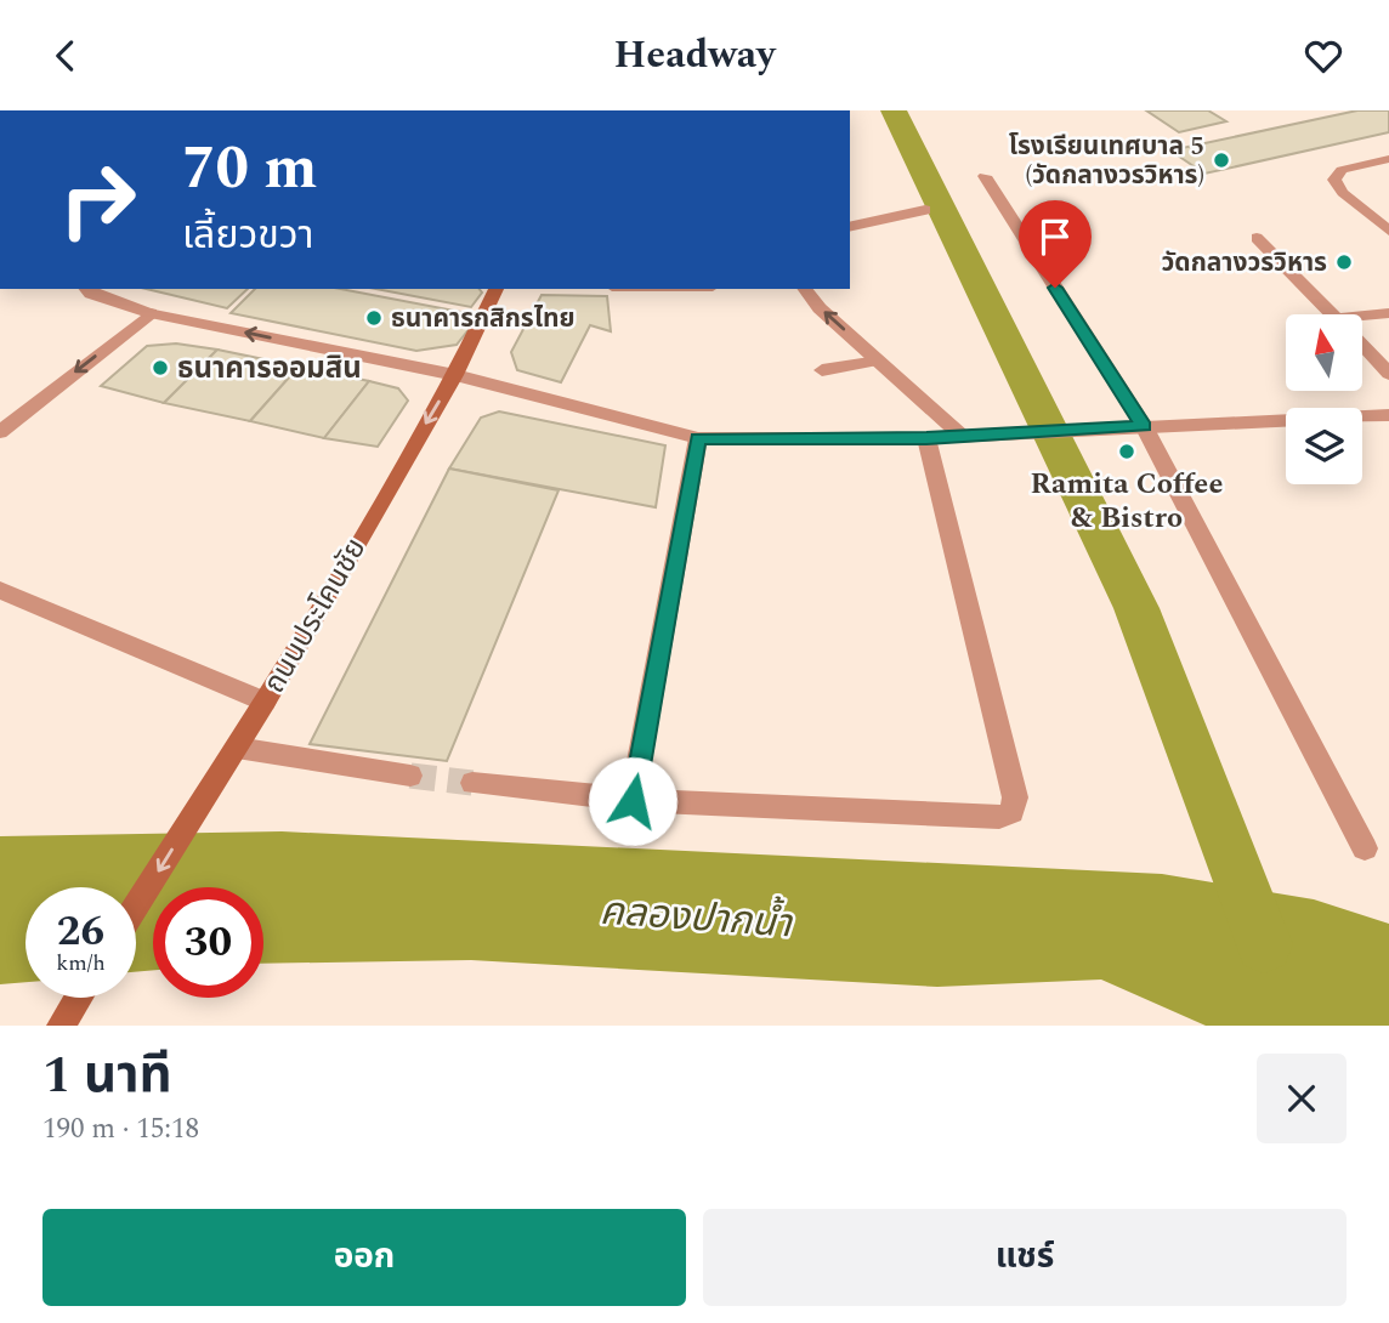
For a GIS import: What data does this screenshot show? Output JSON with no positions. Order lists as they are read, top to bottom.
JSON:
{
  "streets": {
    "main road": ["ถนนประโคนชัย"]
  },
  "one_way": ["ถนนประโคนชัย"],
  "water": ["คลองปากน้ำ"],
  "places": [
    "โรงเรียนเทศบาล 5 (วัดกลางวรวิหาร)",
    "วัดกลางวรวิหาร",
    "ธนาคารกสิกรไทย",
    "ธนาคารออมสิน",
    "Ramita Coffee & Bistro"
  ],
  "north": "top",
  "page": {
    "header": "Headway",
    "turn": ["70 m", "เลี้ยวขวา"],
    "speed": "26 km/h",
    "limit": "30",
    "heading": ["1 นาที", "190 m · 15:18"],
    "buttons": ["ออก", "แชร์"]
  }
}
